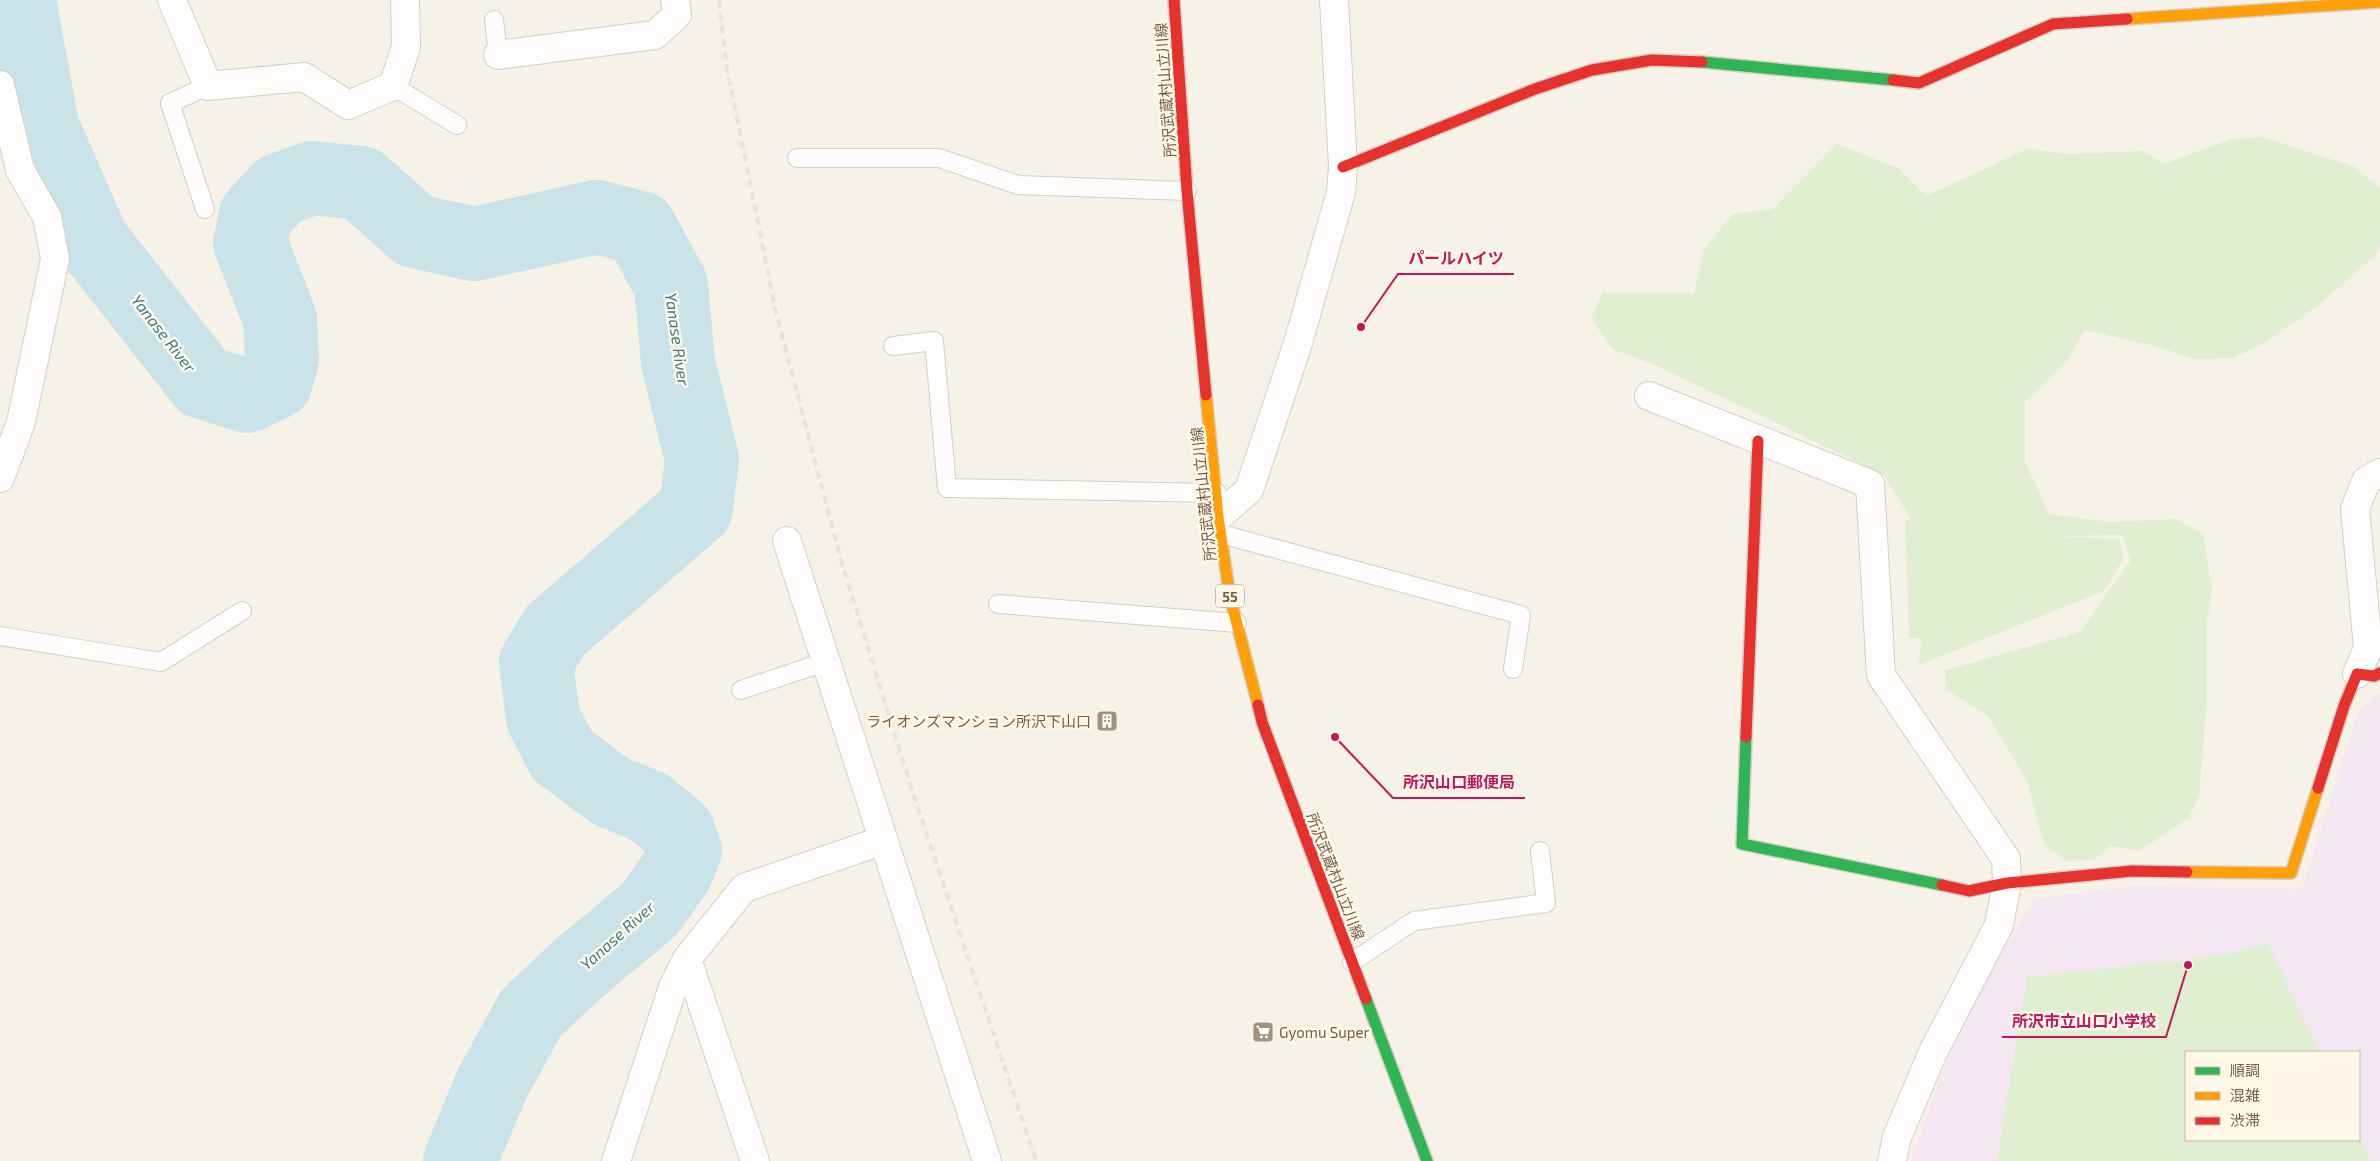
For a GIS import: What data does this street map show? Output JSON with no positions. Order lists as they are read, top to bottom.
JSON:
{
  "streets": {
    "street": ["所沢武蔵村山立川線", "55"]
  },
  "water": ["Yanase River"],
  "places": {
    "other": ["パールハイツ", "所沢山口郵便局", "所沢市立山口小学校"],
    "building": ["ライオンズマンション所沢下山口"],
    "supermarket": ["Gyomu Super"]
  },
  "legend": ["順調", "混雑", "渋滞"]
}
